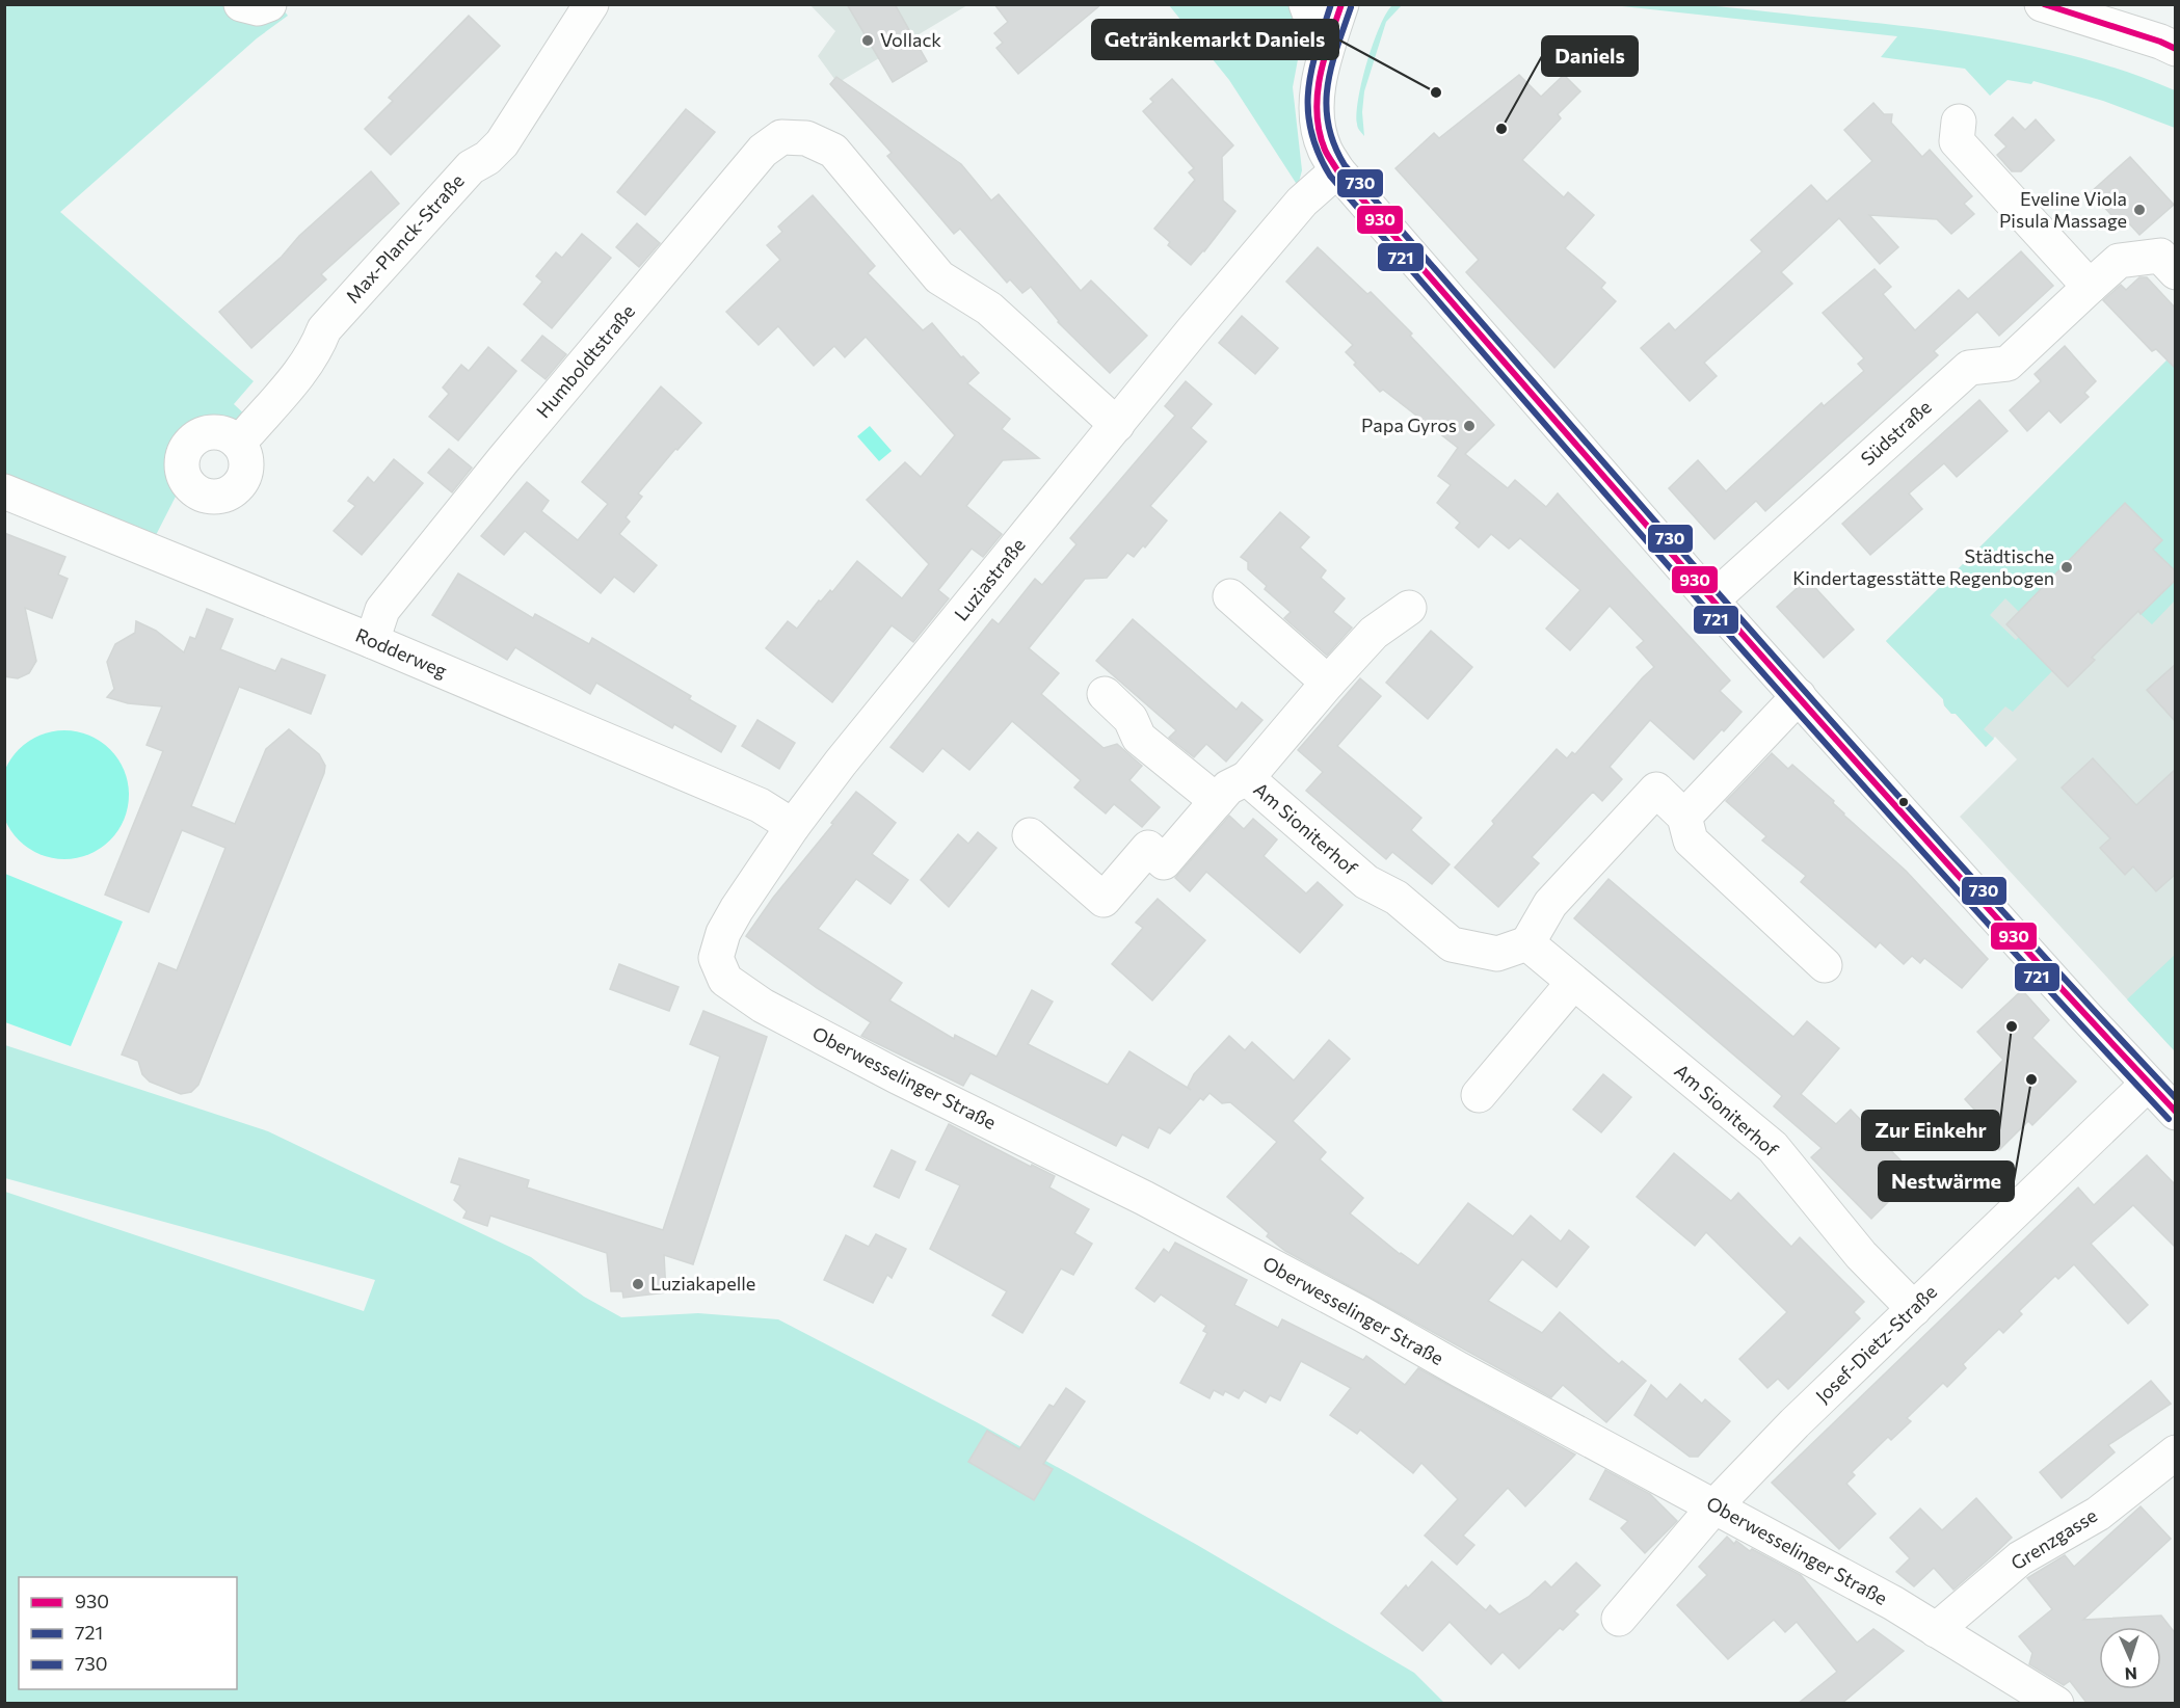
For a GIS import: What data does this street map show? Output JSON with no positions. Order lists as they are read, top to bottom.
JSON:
{
  "streets": {
    "street": [
      "Max-Planck-Straße",
      "Humboldtstraße",
      "Südstraße",
      "Luziastraße",
      "Rodderweg",
      "Am Sioniterhof",
      "Oberwesselinger Straße",
      "Josef-Dietz-Straße",
      "Grenzgasse"
    ]
  },
  "crossings": [
    ["Humboldtstraße", "Luziastraße"],
    ["Humboldtstraße", "Rodderweg"],
    ["Luziastraße", "Rodderweg"],
    ["Luziastraße", "Oberwesselinger Straße"],
    ["Am Sioniterhof", "Josef-Dietz-Straße"],
    ["Oberwesselinger Straße", "Josef-Dietz-Straße"],
    ["Oberwesselinger Straße", "Grenzgasse"]
  ],
  "places": [
    "Vollack",
    "Getränkemarkt Daniels",
    "Daniels",
    "Eveline Viola Pisula Massage",
    "Papa Gyros",
    "Städtische Kindertagesstätte Regenbogen",
    "Zur Einkehr",
    "Nestwärme",
    "Luziakapelle"
  ],
  "lines": ["transit line 930", "transit line 721", "transit line 730"],
  "legend": ["930", "721", "730"],
  "north": "bottom"
}
